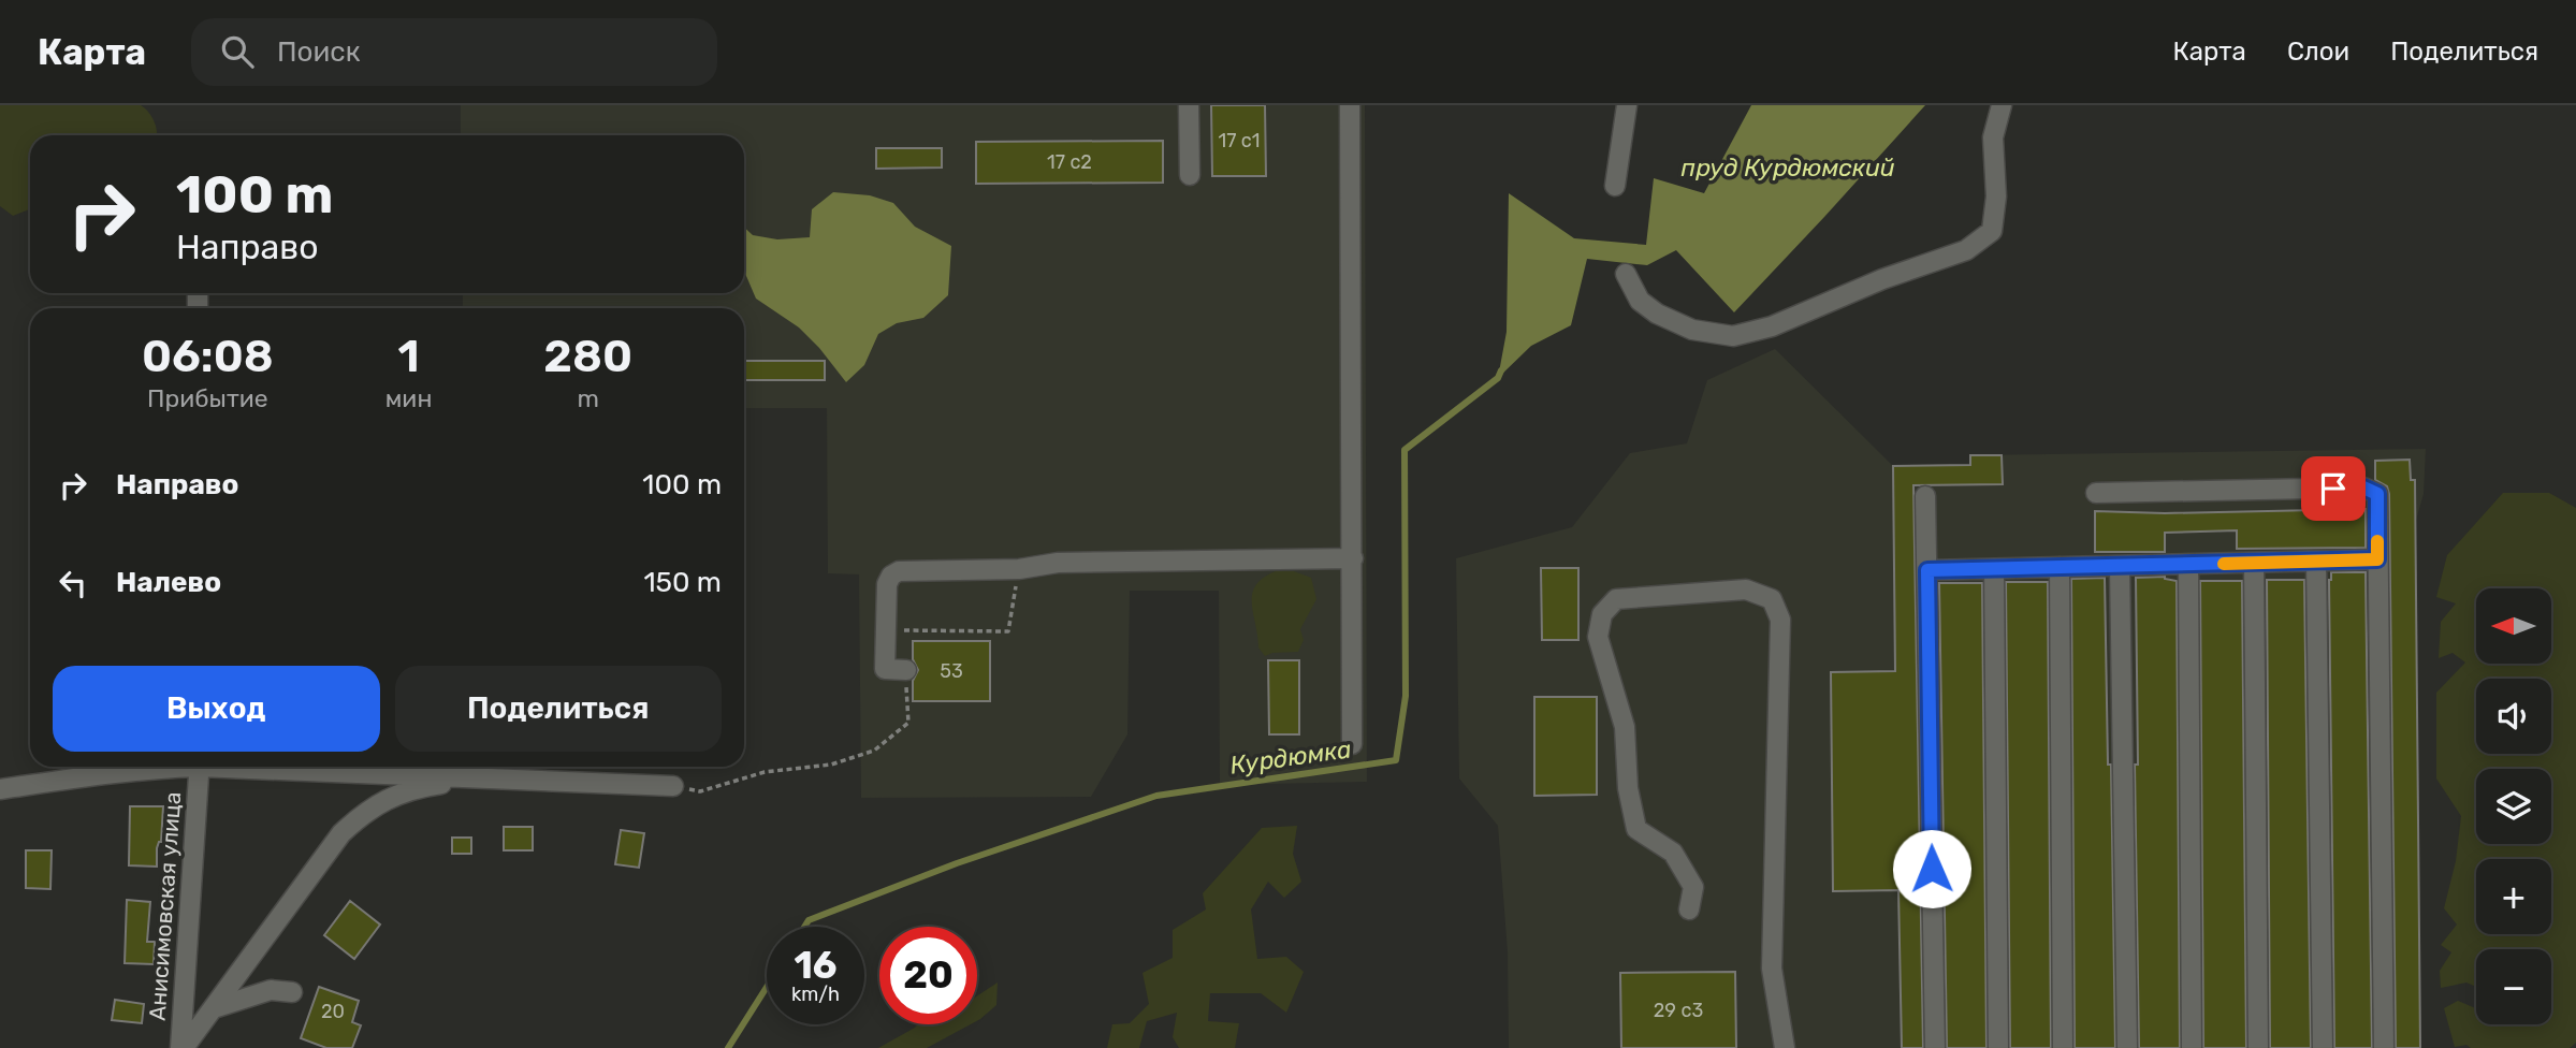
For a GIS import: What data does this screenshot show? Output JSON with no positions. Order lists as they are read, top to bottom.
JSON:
{
  "streets": {
    "street": ["Анисимовская улица"]
  },
  "water": ["пруд Курдюмский", "Курдюмка"],
  "house_numbers": [
    "17 с1",
    "17 с2",
    "53",
    "29 с3",
    "20"
  ],
  "north": "left",
  "page": {
    "header": "Карта",
    "search": "Поиск",
    "nav": ["Карта", "Слои", "Поделиться"],
    "turn": ["100 m", "Направо"],
    "eta": [
      "06:08",
      "Прибытие",
      "1",
      "мин",
      "280",
      "m"
    ],
    "list": [
      {
        "name": "Направо",
        "value": "100 m"
      },
      {
        "name": "Налево",
        "value": "150 m"
      }
    ],
    "map_buttons": ["+", "−"],
    "buttons": ["Выход", "Поделиться"],
    "speed": "16 km/h",
    "limit": "20"
  }
}
